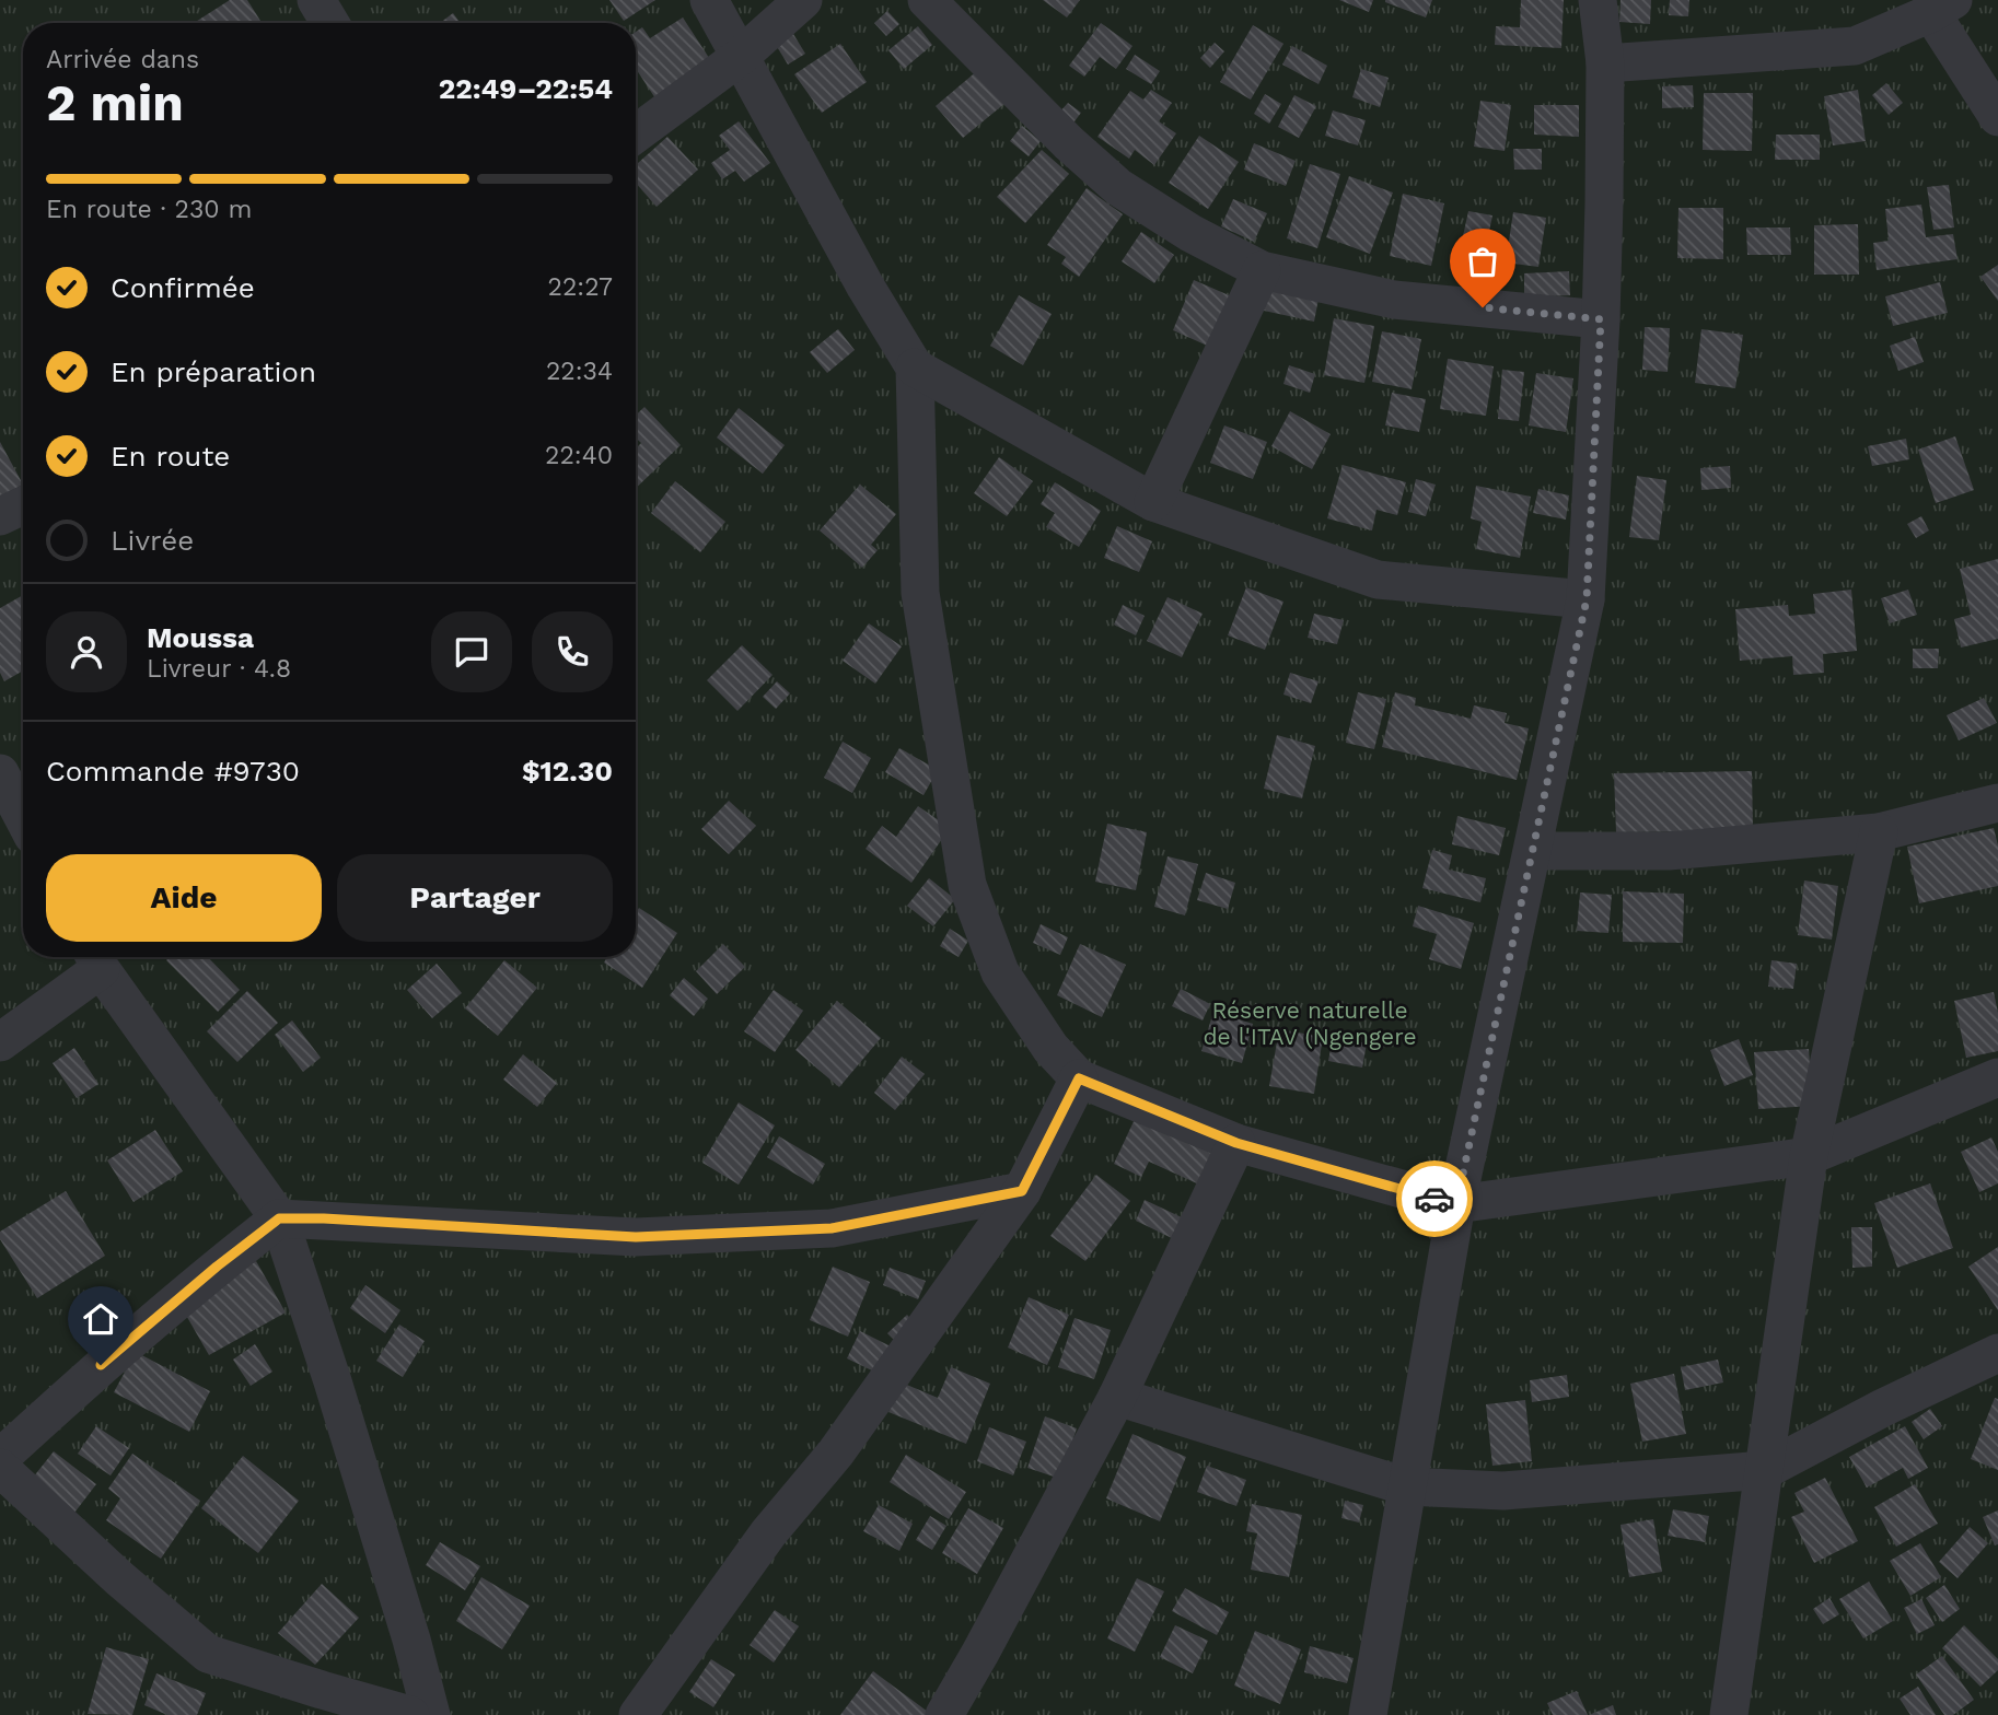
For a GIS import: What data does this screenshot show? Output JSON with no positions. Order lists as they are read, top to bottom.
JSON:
{
  "parks": ["Réserve naturelle de l'ITAV (Ngengere"],
  "page": {
    "heading": ["2 min", "Arrivée dans", "22:49–22:54"],
    "panel": [
      "Moussa",
      "Livreur · 4.8",
      "Commande #9730",
      "$12.30"
    ],
    "bar": "En route · 230 m",
    "list": [
      ["Confirmée", "22:27"],
      ["En préparation", "22:34"],
      ["En route", "22:40"],
      "Livrée"
    ],
    "buttons": ["Aide", "Partager"]
  }
}
